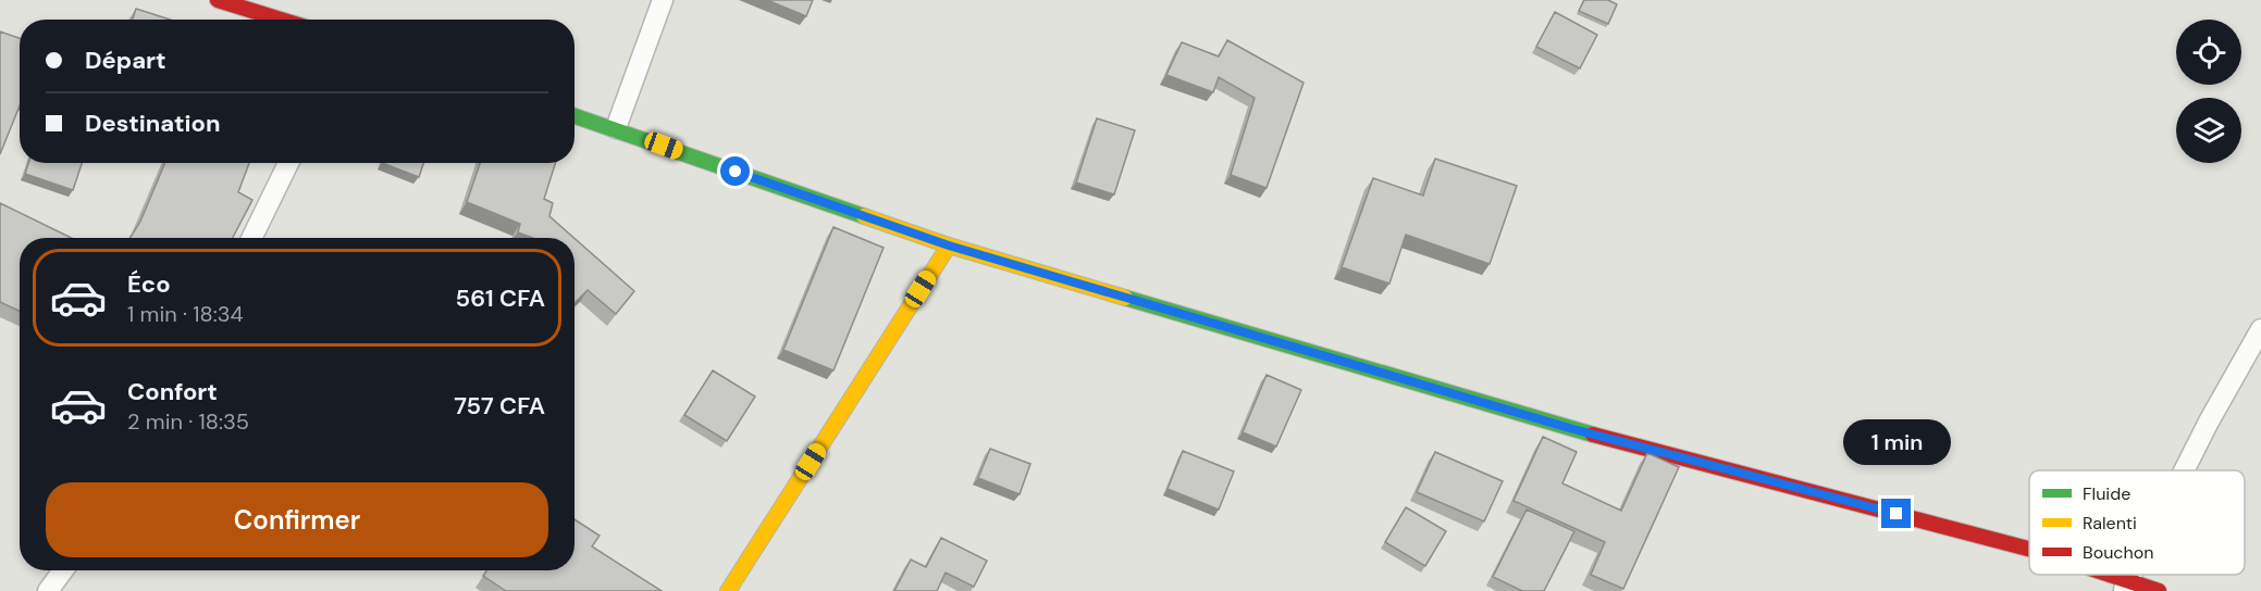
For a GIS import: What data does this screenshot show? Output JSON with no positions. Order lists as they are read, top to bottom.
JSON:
{
  "legend": ["Fluide", "Ralenti", "Bouchon"],
  "page": {
    "banner": ["Départ", "Destination"],
    "list": [
      {
        "name": "Éco",
        "note": "1 min · 18:34",
        "value": "561 CFA"
      },
      {
        "name": "Confort",
        "note": "2 min · 18:35",
        "value": "757 CFA"
      }
    ],
    "bubble": "1 min",
    "buttons": "Confirmer"
  }
}
